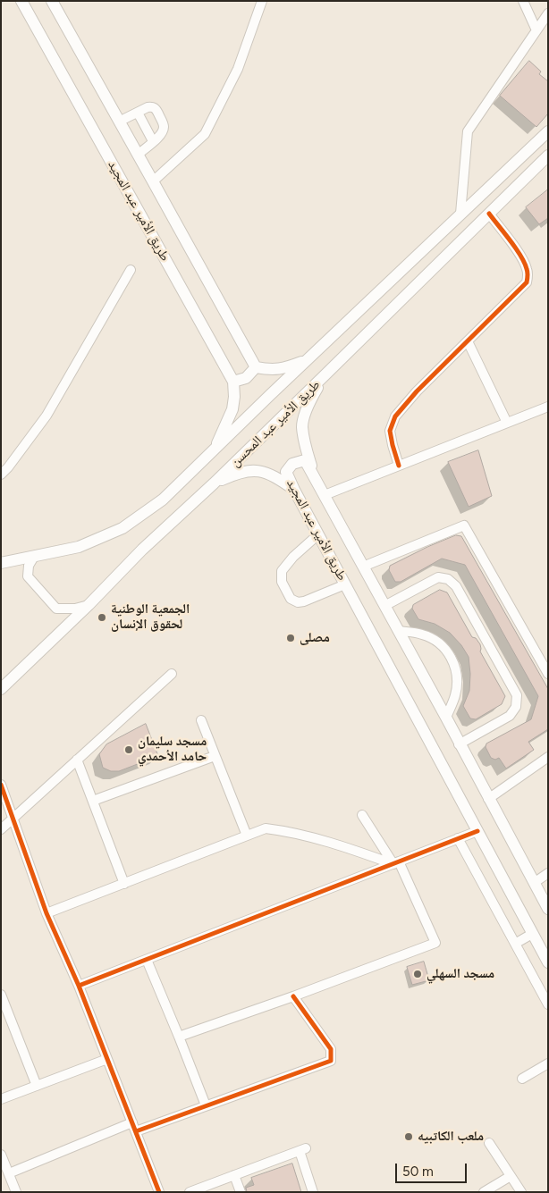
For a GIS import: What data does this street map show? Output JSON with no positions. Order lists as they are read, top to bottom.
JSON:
{
  "streets": {
    "main road": ["طريق الأمير عبد المجيد", "طريق الأمير عبد المحسن"]
  },
  "places": [
    "الجمعية الوطنية لحقوق الإنسان",
    "مصلى",
    "مسجد سليمان حامد الأحمدي",
    "مسجد السهلي",
    "ملعب الكاتبيه"
  ],
  "scale_bar": "50 m"
}
